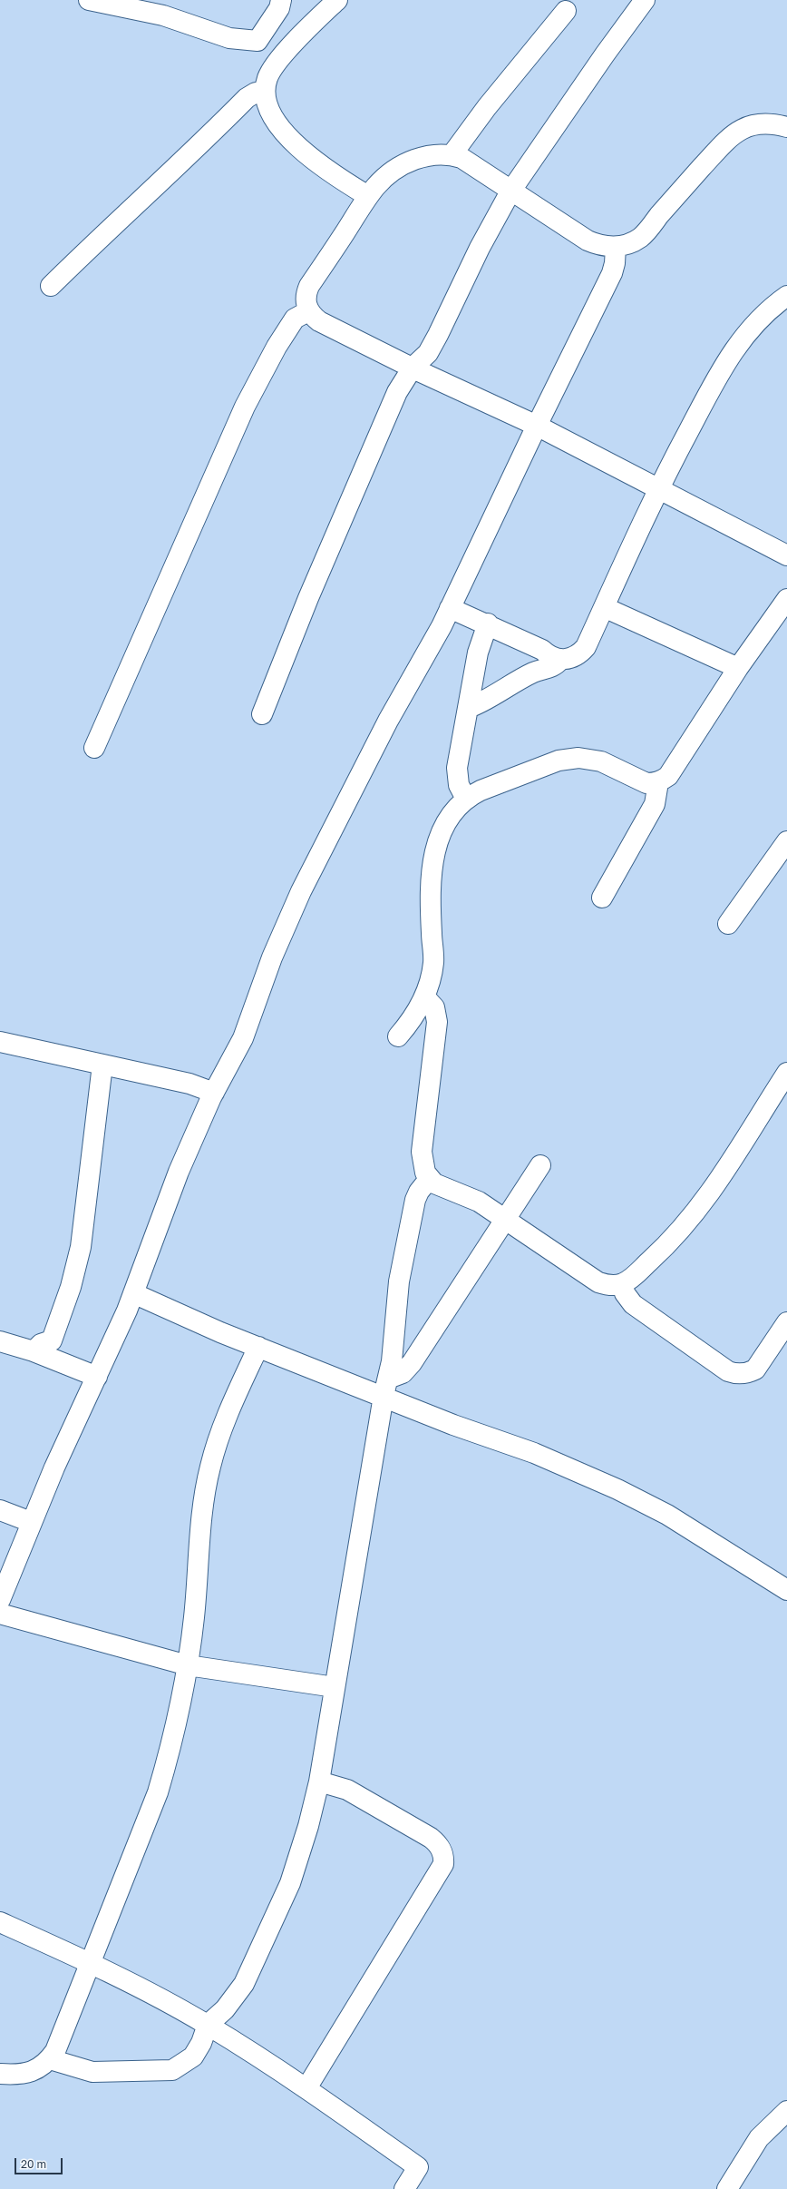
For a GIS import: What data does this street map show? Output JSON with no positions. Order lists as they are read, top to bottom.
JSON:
{
  "scale_bar": "20 m"
}
